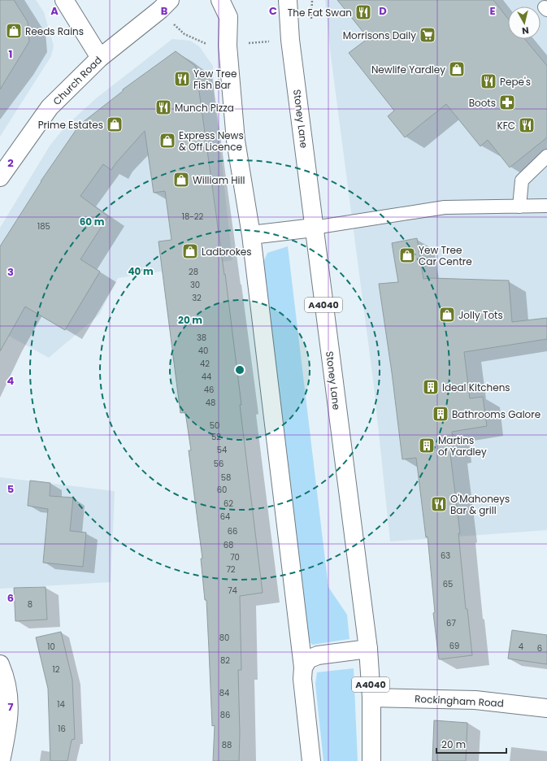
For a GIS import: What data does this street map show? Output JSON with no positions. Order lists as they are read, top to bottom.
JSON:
{
  "streets": {
    "street": [
      "Church Road",
      "Stoney Lane",
      "A4040",
      "Rockingham Road"
    ]
  },
  "crossings": [
    ["Stoney Lane", "Rockingham Road"]
  ],
  "places": {
    "restaurant": [
      "The Fat Swan",
      "Yew Tree Fish Bar",
      "Pepe's",
      "Munch Pizza",
      "KFC",
      "O'Mahoneys Bar & grill"
    ],
    "shop": [
      "Reeds Rains",
      "Newlife Yardley",
      "Prime Estates",
      "Express News & Off Licence",
      "William Hill",
      "Ladbrokes",
      "Yew Tree Car Centre",
      "Jolly Tots"
    ],
    "supermarket": ["Morrisons Daily"],
    "pharmacy": ["Boots"],
    "building": ["Ideal Kitchens", "Bathrooms Galore", "Martins of Yardley"]
  },
  "house_numbers": [
    "18-22",
    "185",
    "28",
    "30",
    "32",
    "38",
    "40",
    "42",
    "44",
    "46",
    "48",
    "50",
    "52",
    "54",
    "56",
    "58",
    "60",
    "62",
    "64",
    "66",
    "68",
    "63",
    "70",
    "72",
    "65",
    "74",
    "8",
    "67",
    "80",
    "69",
    "10",
    "4",
    "6",
    "82",
    "12",
    "84",
    "14",
    "86",
    "16",
    "88"
  ],
  "scale_bar": "20 m",
  "north": "bottom",
  "grid": {
    "columns": [
      "A",
      "B",
      "C",
      "D",
      "E"
    ],
    "rows": [
      "1",
      "2",
      "3",
      "4",
      "5",
      "6",
      "7"
    ]
  },
  "rings": ["60 m", "40 m", "20 m"]
}
